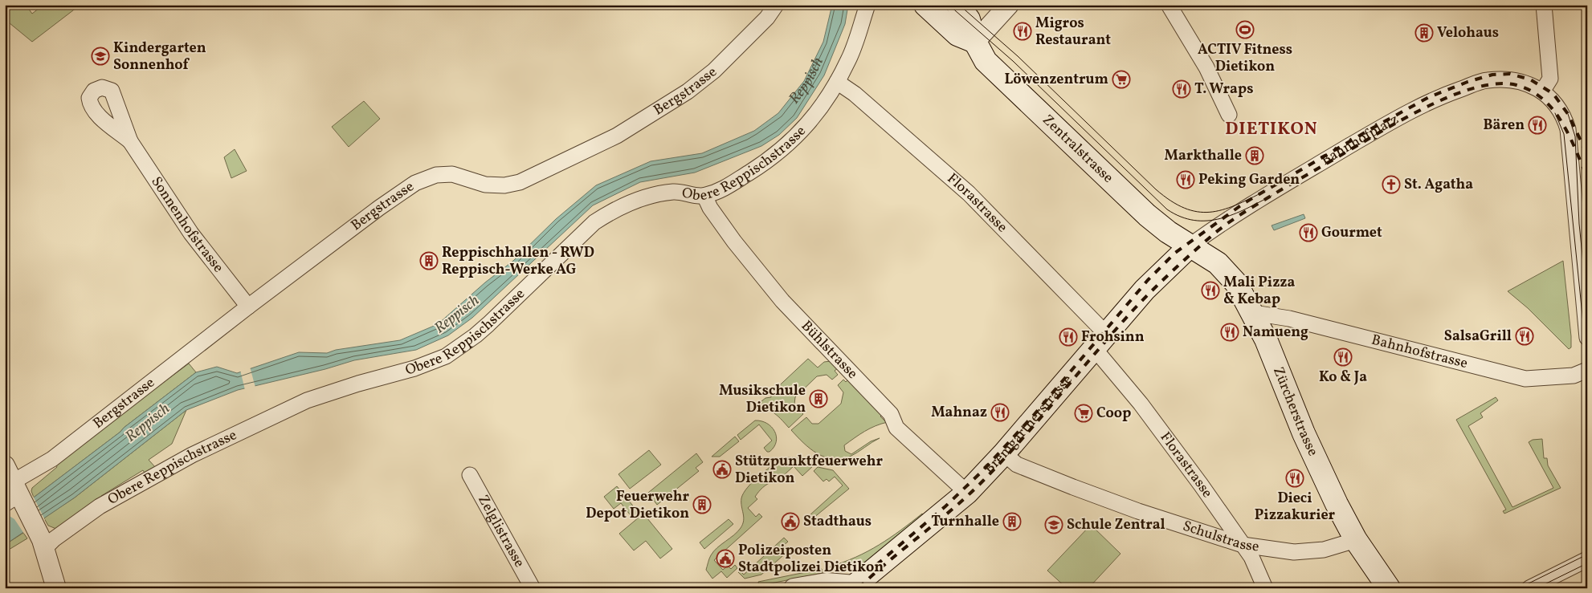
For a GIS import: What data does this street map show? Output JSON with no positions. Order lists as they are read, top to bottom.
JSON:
{
  "streets": {
    "main road": ["Zentralstrasse", "Zürcherstrasse", "Bremgartnerstrasse"],
    "street": [
      "Bergstrasse",
      "Bahnhofplatz",
      "Obere Reppischstrasse",
      "Florastrasse",
      "Sonnenhofstrasse",
      "Bühlstrasse",
      "Bahnhofstrasse",
      "Zelglistrasse",
      "Schulstrasse"
    ]
  },
  "crossings": [
    ["Bergstrasse", "Sonnenhofstrasse"],
    ["Bahnhofplatz", "Zentralstrasse"],
    ["Bahnhofplatz", "Zürcherstrasse"],
    ["Bahnhofplatz", "Bremgartnerstrasse"],
    ["Zentralstrasse", "Zürcherstrasse"],
    ["Zentralstrasse", "Bremgartnerstrasse"],
    ["Obere Reppischstrasse", "Florastrasse"],
    ["Obere Reppischstrasse", "Bühlstrasse"],
    ["Florastrasse", "Bremgartnerstrasse"],
    ["Florastrasse", "Schulstrasse"],
    ["Bühlstrasse", "Bremgartnerstrasse"],
    ["Bahnhofstrasse", "Zürcherstrasse"],
    ["Zürcherstrasse", "Bremgartnerstrasse"],
    ["Zürcherstrasse", "Schulstrasse"],
    ["Bremgartnerstrasse", "Schulstrasse"]
  ],
  "districts": ["DIETIKON"],
  "water": ["Reppisch"],
  "places": {
    "sports": ["ACTIV Fitness Dietikon"],
    "restaurant": [
      "Migros Restaurant",
      "T. Wraps",
      "Bären",
      "Peking Garden",
      "Gourmet",
      "Mali Pizza & Kebap",
      "Namueng",
      "SalsaGrill",
      "Frohsinn",
      "Ko & Ja",
      "Mahnaz",
      "Dieci Pizzakurier"
    ],
    "building": [
      "Velohaus",
      "Markthalle",
      "Reppischhallen - RWD Reppisch-Werke AG",
      "Musikschule Dietikon",
      "Feuerwehr Depot Dietikon",
      "Turnhalle"
    ],
    "school or university": ["Kindergarten Sonnenhof", "Schule Zentral"],
    "supermarket": ["Löwenzentrum", "Coop"],
    "church": ["St. Agatha"],
    "public building": ["Stützpunktfeuerwehr Dietikon", "Stadthaus", "Polizeiposten Stadtpolizei Dietikon"]
  }
}
